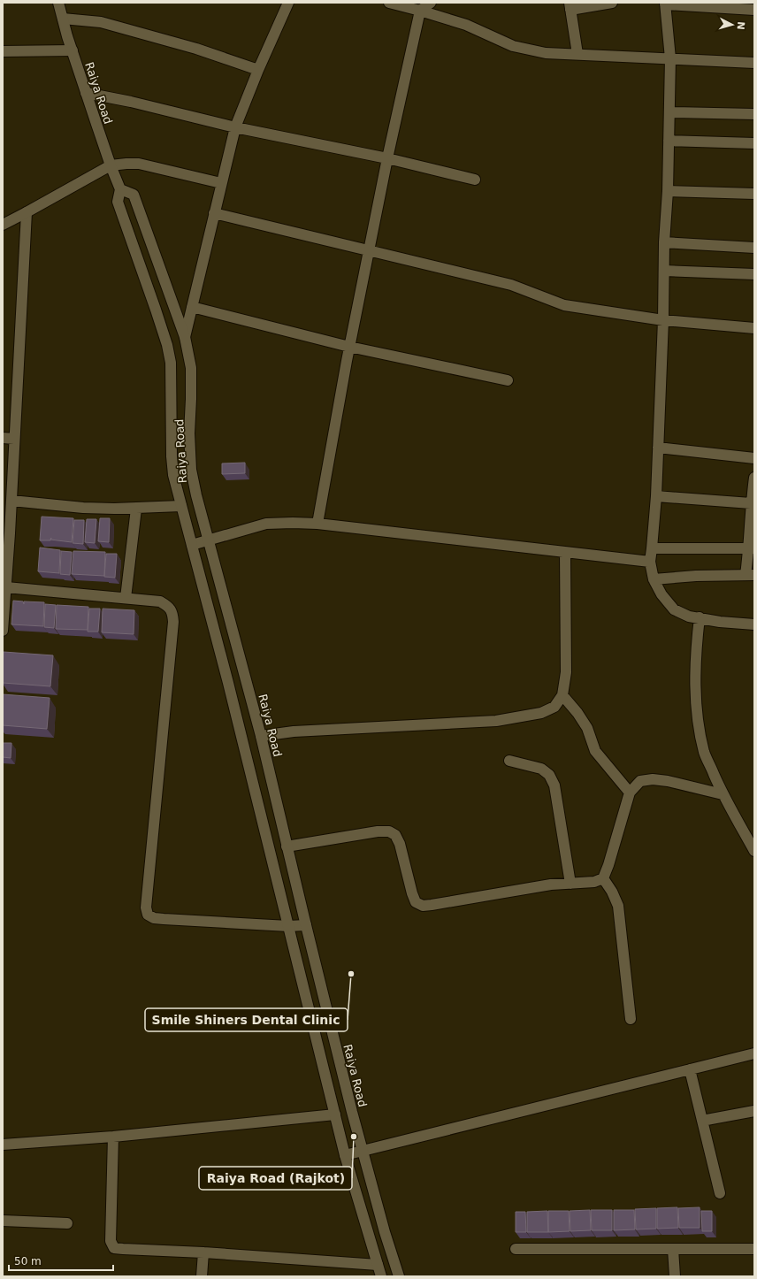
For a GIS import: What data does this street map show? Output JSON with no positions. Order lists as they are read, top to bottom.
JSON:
{
  "streets": {
    "street": ["Raiya Road"]
  },
  "places": ["Smile Shiners Dental Clinic", "Raiya Road (Rajkot)"],
  "scale_bar": "50 m",
  "north": "right"
}
